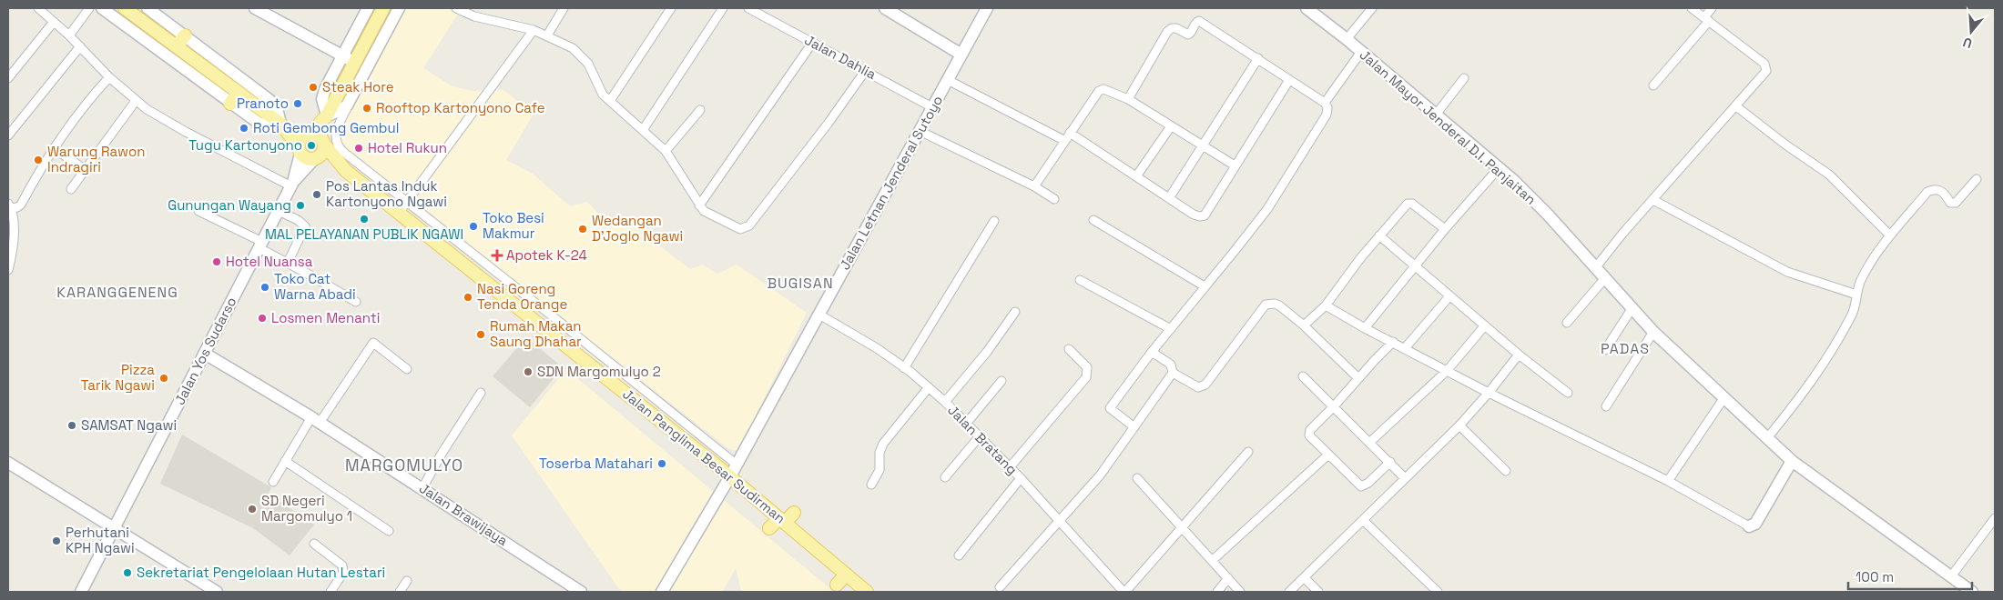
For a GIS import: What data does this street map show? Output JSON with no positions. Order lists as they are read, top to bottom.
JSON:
{
  "streets": {
    "main road": [
      "Jalan Mayor Jenderal D.I. Panjaitan",
      "Jalan Letnan Jenderal Sutoyo",
      "Jalan Yos Sudarso",
      "Jalan Panglima Besar Sudirman",
      "Jalan Brawijaya"
    ],
    "street": ["Jalan Dahlia", "Jalan Bratang"]
  },
  "crossings": [
    ["Jalan Dahlia", "Jalan Letnan Jenderal Sutoyo"],
    ["Jalan Letnan Jenderal Sutoyo", "Jalan Bratang"],
    ["Jalan Letnan Jenderal Sutoyo", "Jalan Panglima Besar Sudirman"],
    ["Jalan Yos Sudarso", "Jalan Panglima Besar Sudirman"],
    ["Jalan Yos Sudarso", "Jalan Brawijaya"]
  ],
  "districts": [
    "BUGISAN",
    "KARANGGENENG",
    "PADAS",
    "MARGOMULYO"
  ],
  "places": {
    "other": [
      "Steak Hore",
      "Pranoto",
      "Rooftop Kartonyono Cafe",
      "Roti Gembong Gembul",
      "Tugu Kartonyono",
      "Hotel Rukun",
      "Warung Rawon Indragiri",
      "Pos Lantas Induk Kartonyono Ngawi",
      "Gunungan Wayang",
      "MAL PELAYANAN PUBLIK NGAWI",
      "Toko Besi Makmur",
      "Wedangan D'Joglo Ngawi",
      "Hotel Nuansa",
      "Toko Cat Warna Abadi",
      "Nasi Goreng Tenda Orange",
      "Losmen Menanti",
      "Rumah Makan Saung Dhahar",
      "SDN Margomulyo 2",
      "Pizza Tarik Ngawi",
      "SAMSAT Ngawi",
      "Toserba Matahari",
      "SD Negeri Margomulyo 1",
      "Perhutani KPH Ngawi",
      "Sekretariat Pengelolaan Hutan Lestari"
    ],
    "health": ["Apotek K-24"]
  },
  "scale_bar": "100 m",
  "north": "bottom"
}
